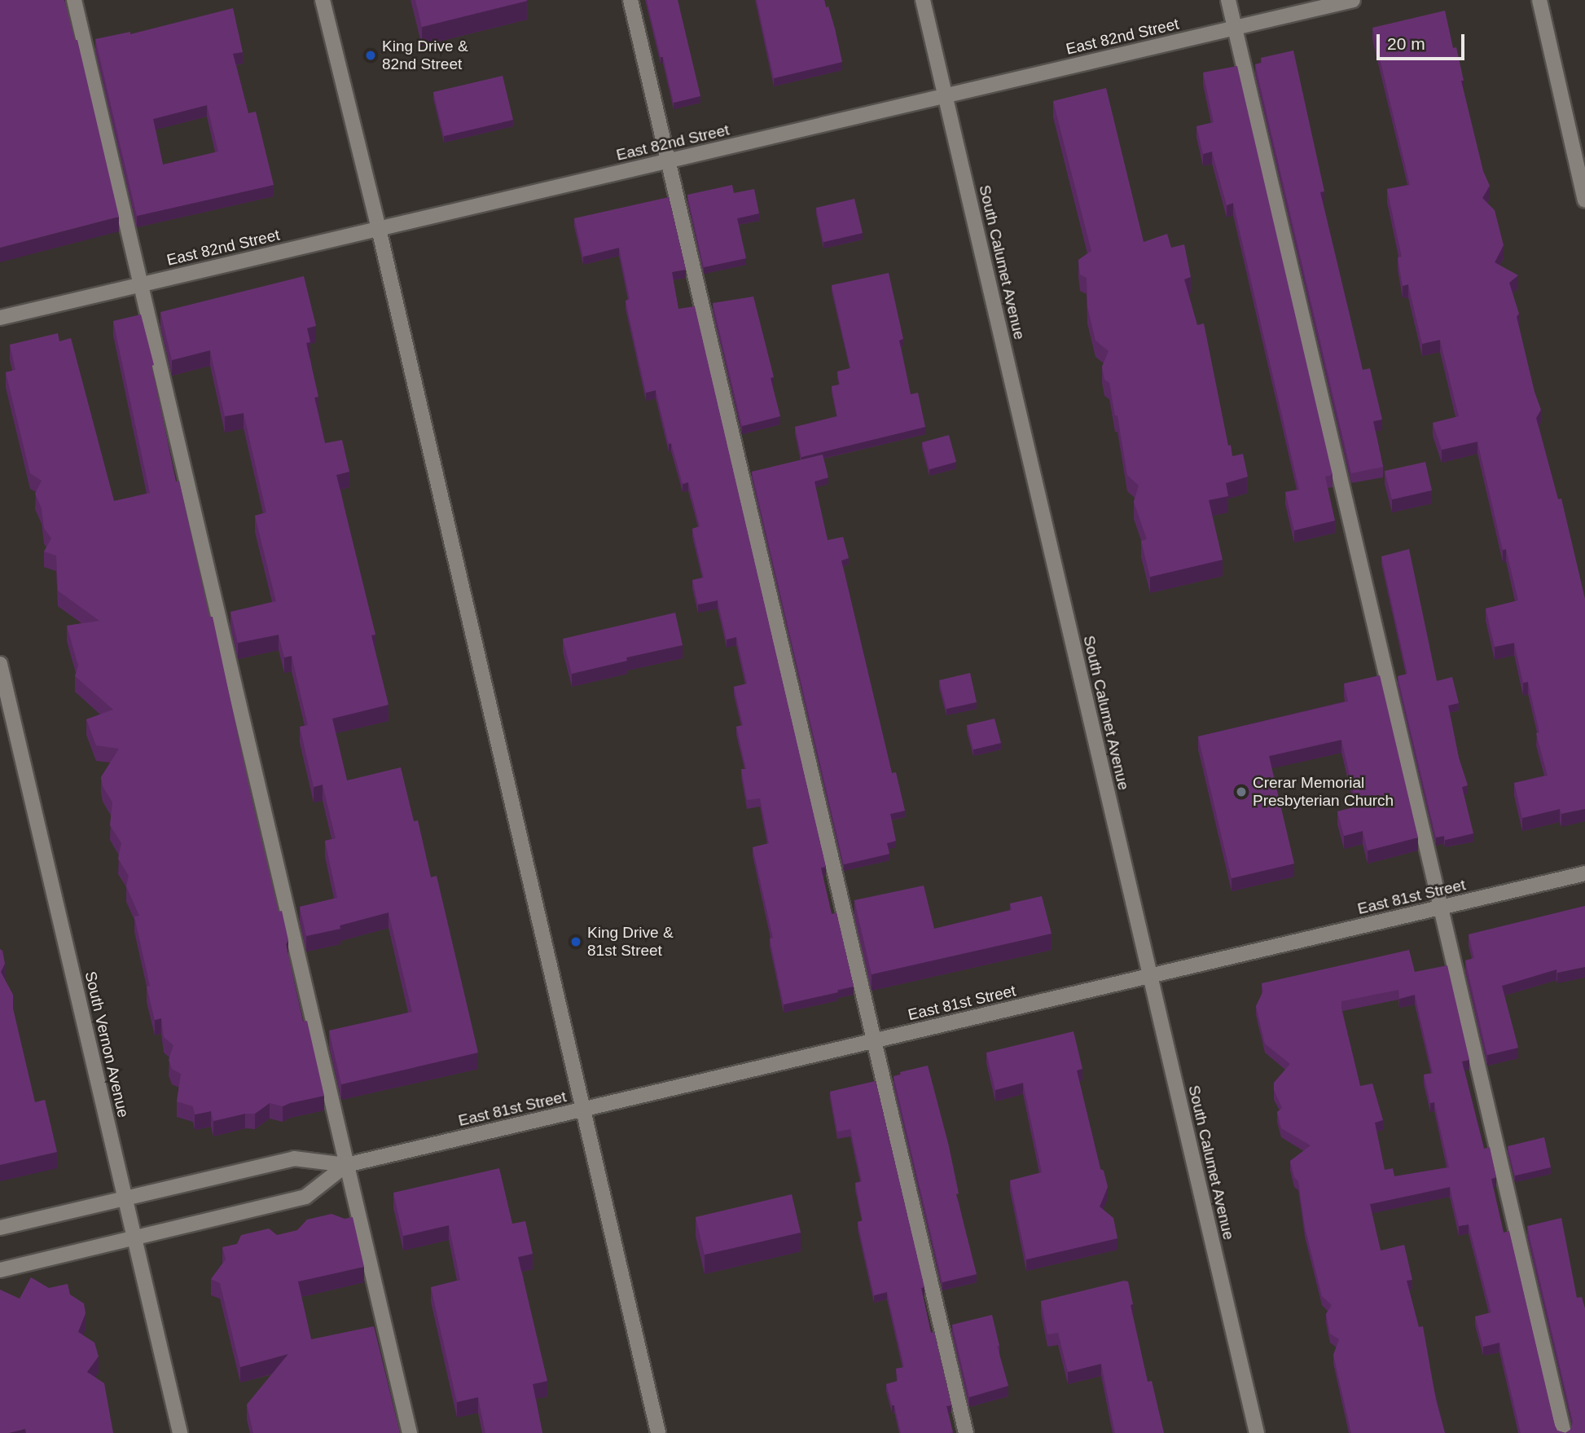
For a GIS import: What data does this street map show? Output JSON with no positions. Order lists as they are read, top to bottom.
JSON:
{
  "streets": {
    "street": [
      "East 82nd Street",
      "South Calumet Avenue",
      "East 81st Street",
      "South Vernon Avenue"
    ]
  },
  "crossings": [
    ["East 82nd Street", "South Calumet Avenue"],
    ["South Calumet Avenue", "East 81st Street"],
    ["East 81st Street", "South Vernon Avenue"]
  ],
  "places": ["King Drive & 82nd Street", "Crerar Memorial Presbyterian Church", "King Drive & 81st Street"],
  "scale_bar": "20 m"
}
